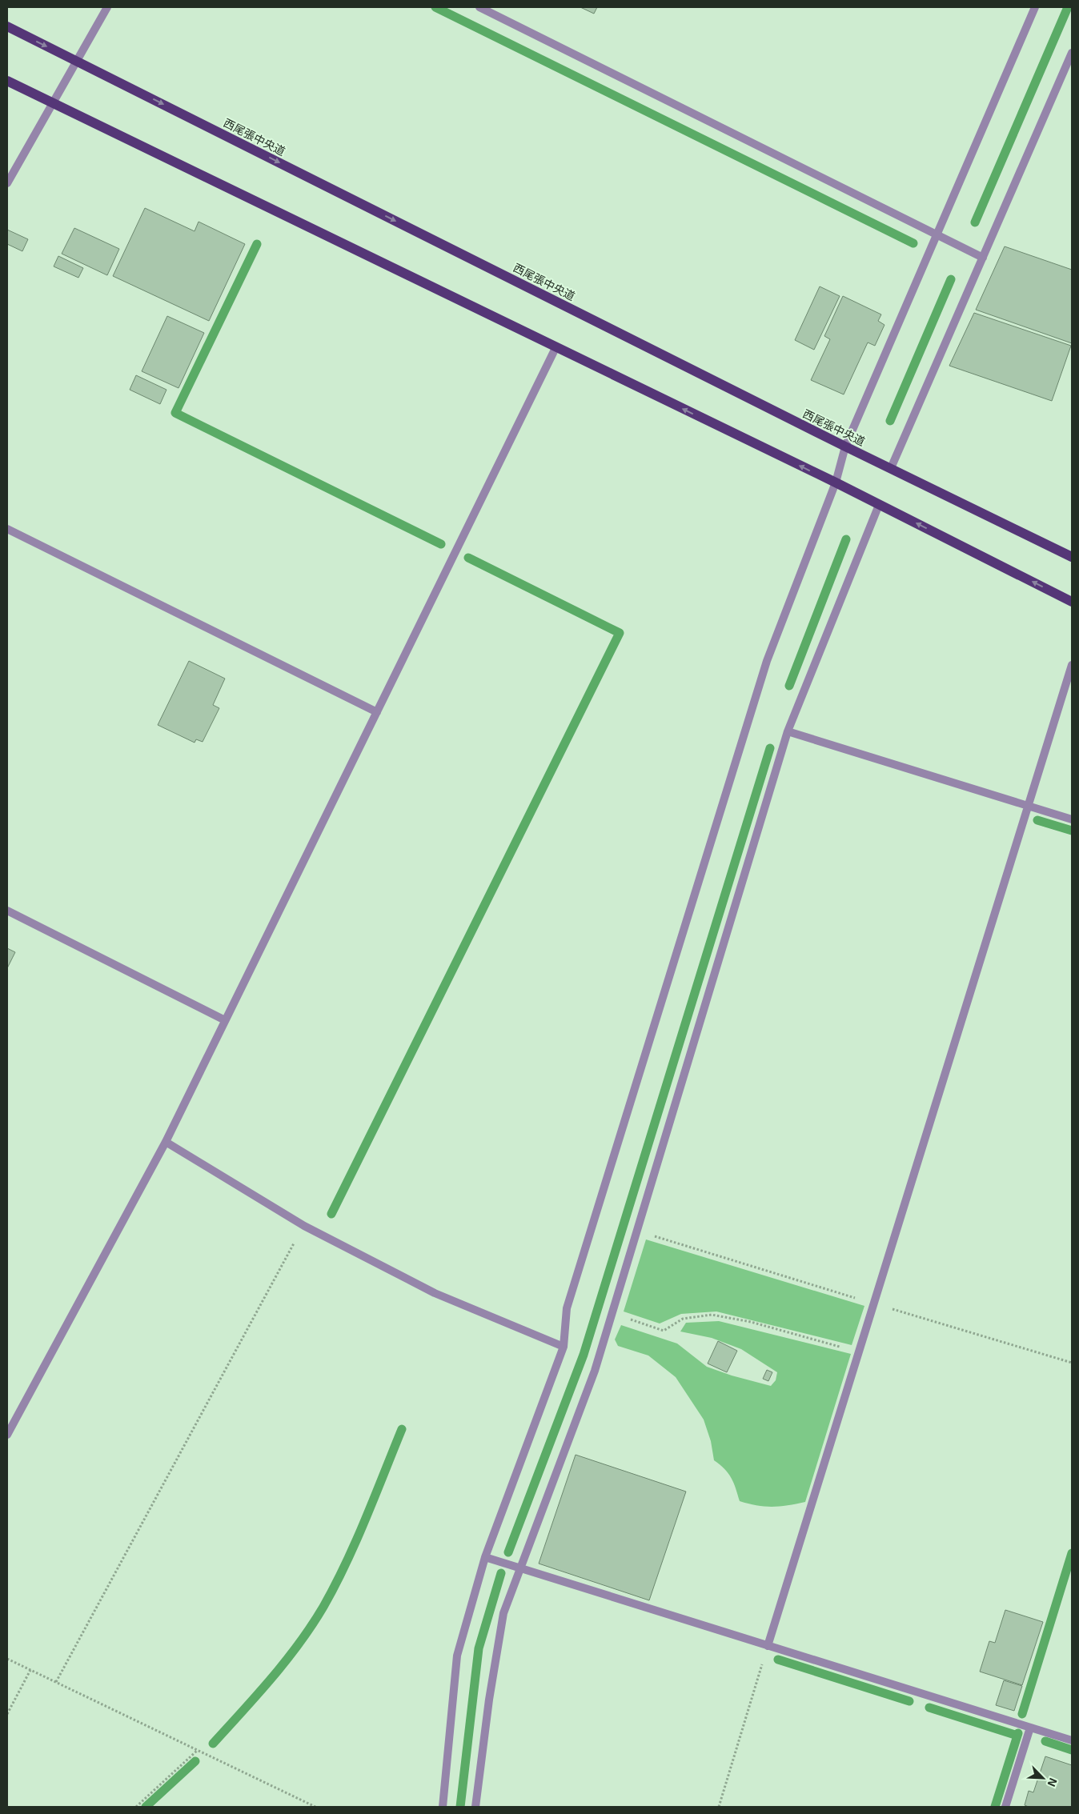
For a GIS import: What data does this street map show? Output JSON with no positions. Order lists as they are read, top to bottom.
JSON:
{
  "streets": {
    "main road": ["西尾張中央道"]
  },
  "north": "bottom right"
}
